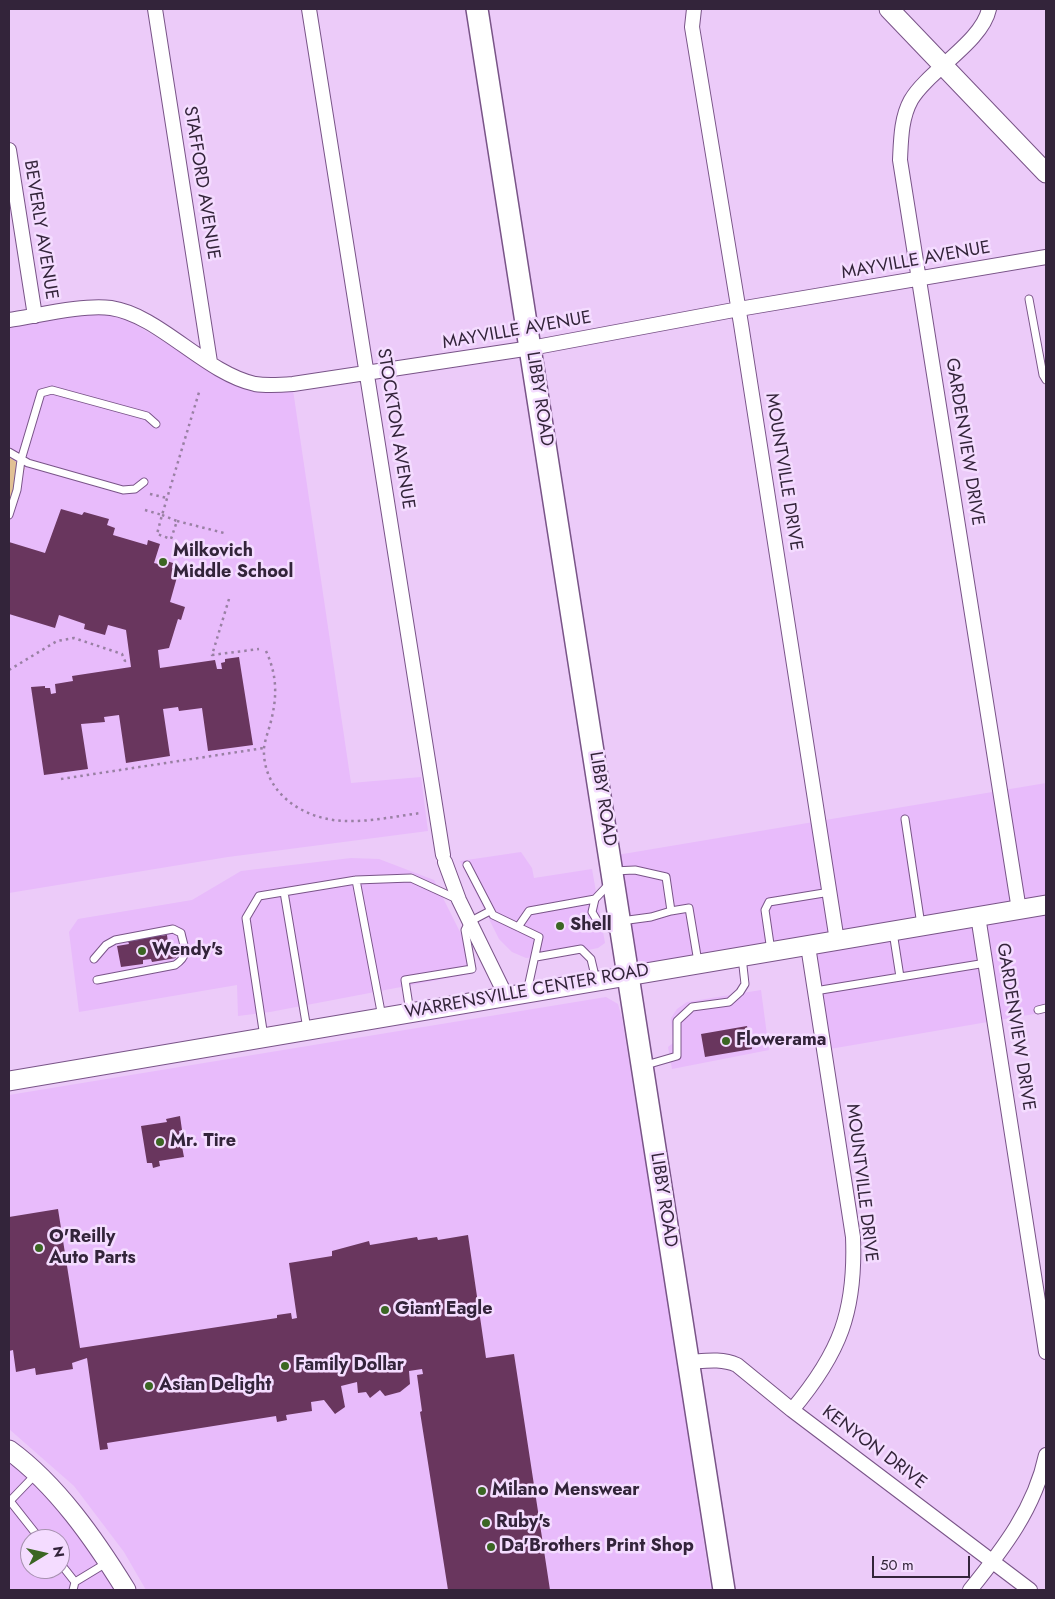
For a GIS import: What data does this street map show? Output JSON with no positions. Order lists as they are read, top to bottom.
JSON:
{
  "streets": {
    "main road": ["LIBBY ROAD", "WARRENSVILLE CENTER ROAD"],
    "street": [
      "STAFFORD AVENUE",
      "BEVERLY AVENUE",
      "MAYVILLE AVENUE",
      "STOCKTON AVENUE",
      "GARDENVIEW DRIVE",
      "MOUNTVILLE DRIVE",
      "KENYON DRIVE"
    ]
  },
  "crossings": [
    ["STAFFORD AVENUE", "MAYVILLE AVENUE"],
    ["BEVERLY AVENUE", "MAYVILLE AVENUE"],
    ["MAYVILLE AVENUE", "LIBBY ROAD"],
    ["MAYVILLE AVENUE", "STOCKTON AVENUE"],
    ["MAYVILLE AVENUE", "GARDENVIEW DRIVE"],
    ["MAYVILLE AVENUE", "MOUNTVILLE DRIVE"],
    ["LIBBY ROAD", "WARRENSVILLE CENTER ROAD"],
    ["LIBBY ROAD", "KENYON DRIVE"],
    ["STOCKTON AVENUE", "WARRENSVILLE CENTER ROAD"],
    ["GARDENVIEW DRIVE", "WARRENSVILLE CENTER ROAD"],
    ["MOUNTVILLE DRIVE", "WARRENSVILLE CENTER ROAD"],
    ["MOUNTVILLE DRIVE", "KENYON DRIVE"]
  ],
  "places": [
    "Milkovich Middle School",
    "Shell",
    "Wendy's",
    "Flowerama",
    "Mr. Tire",
    "O'Reilly Auto Parts",
    "Giant Eagle",
    "Family Dollar",
    "Asian Delight",
    "Milano Menswear",
    "Ruby's",
    "Da'Brothers Print Shop"
  ],
  "scale_bar": "50 m",
  "north": "right"
}
